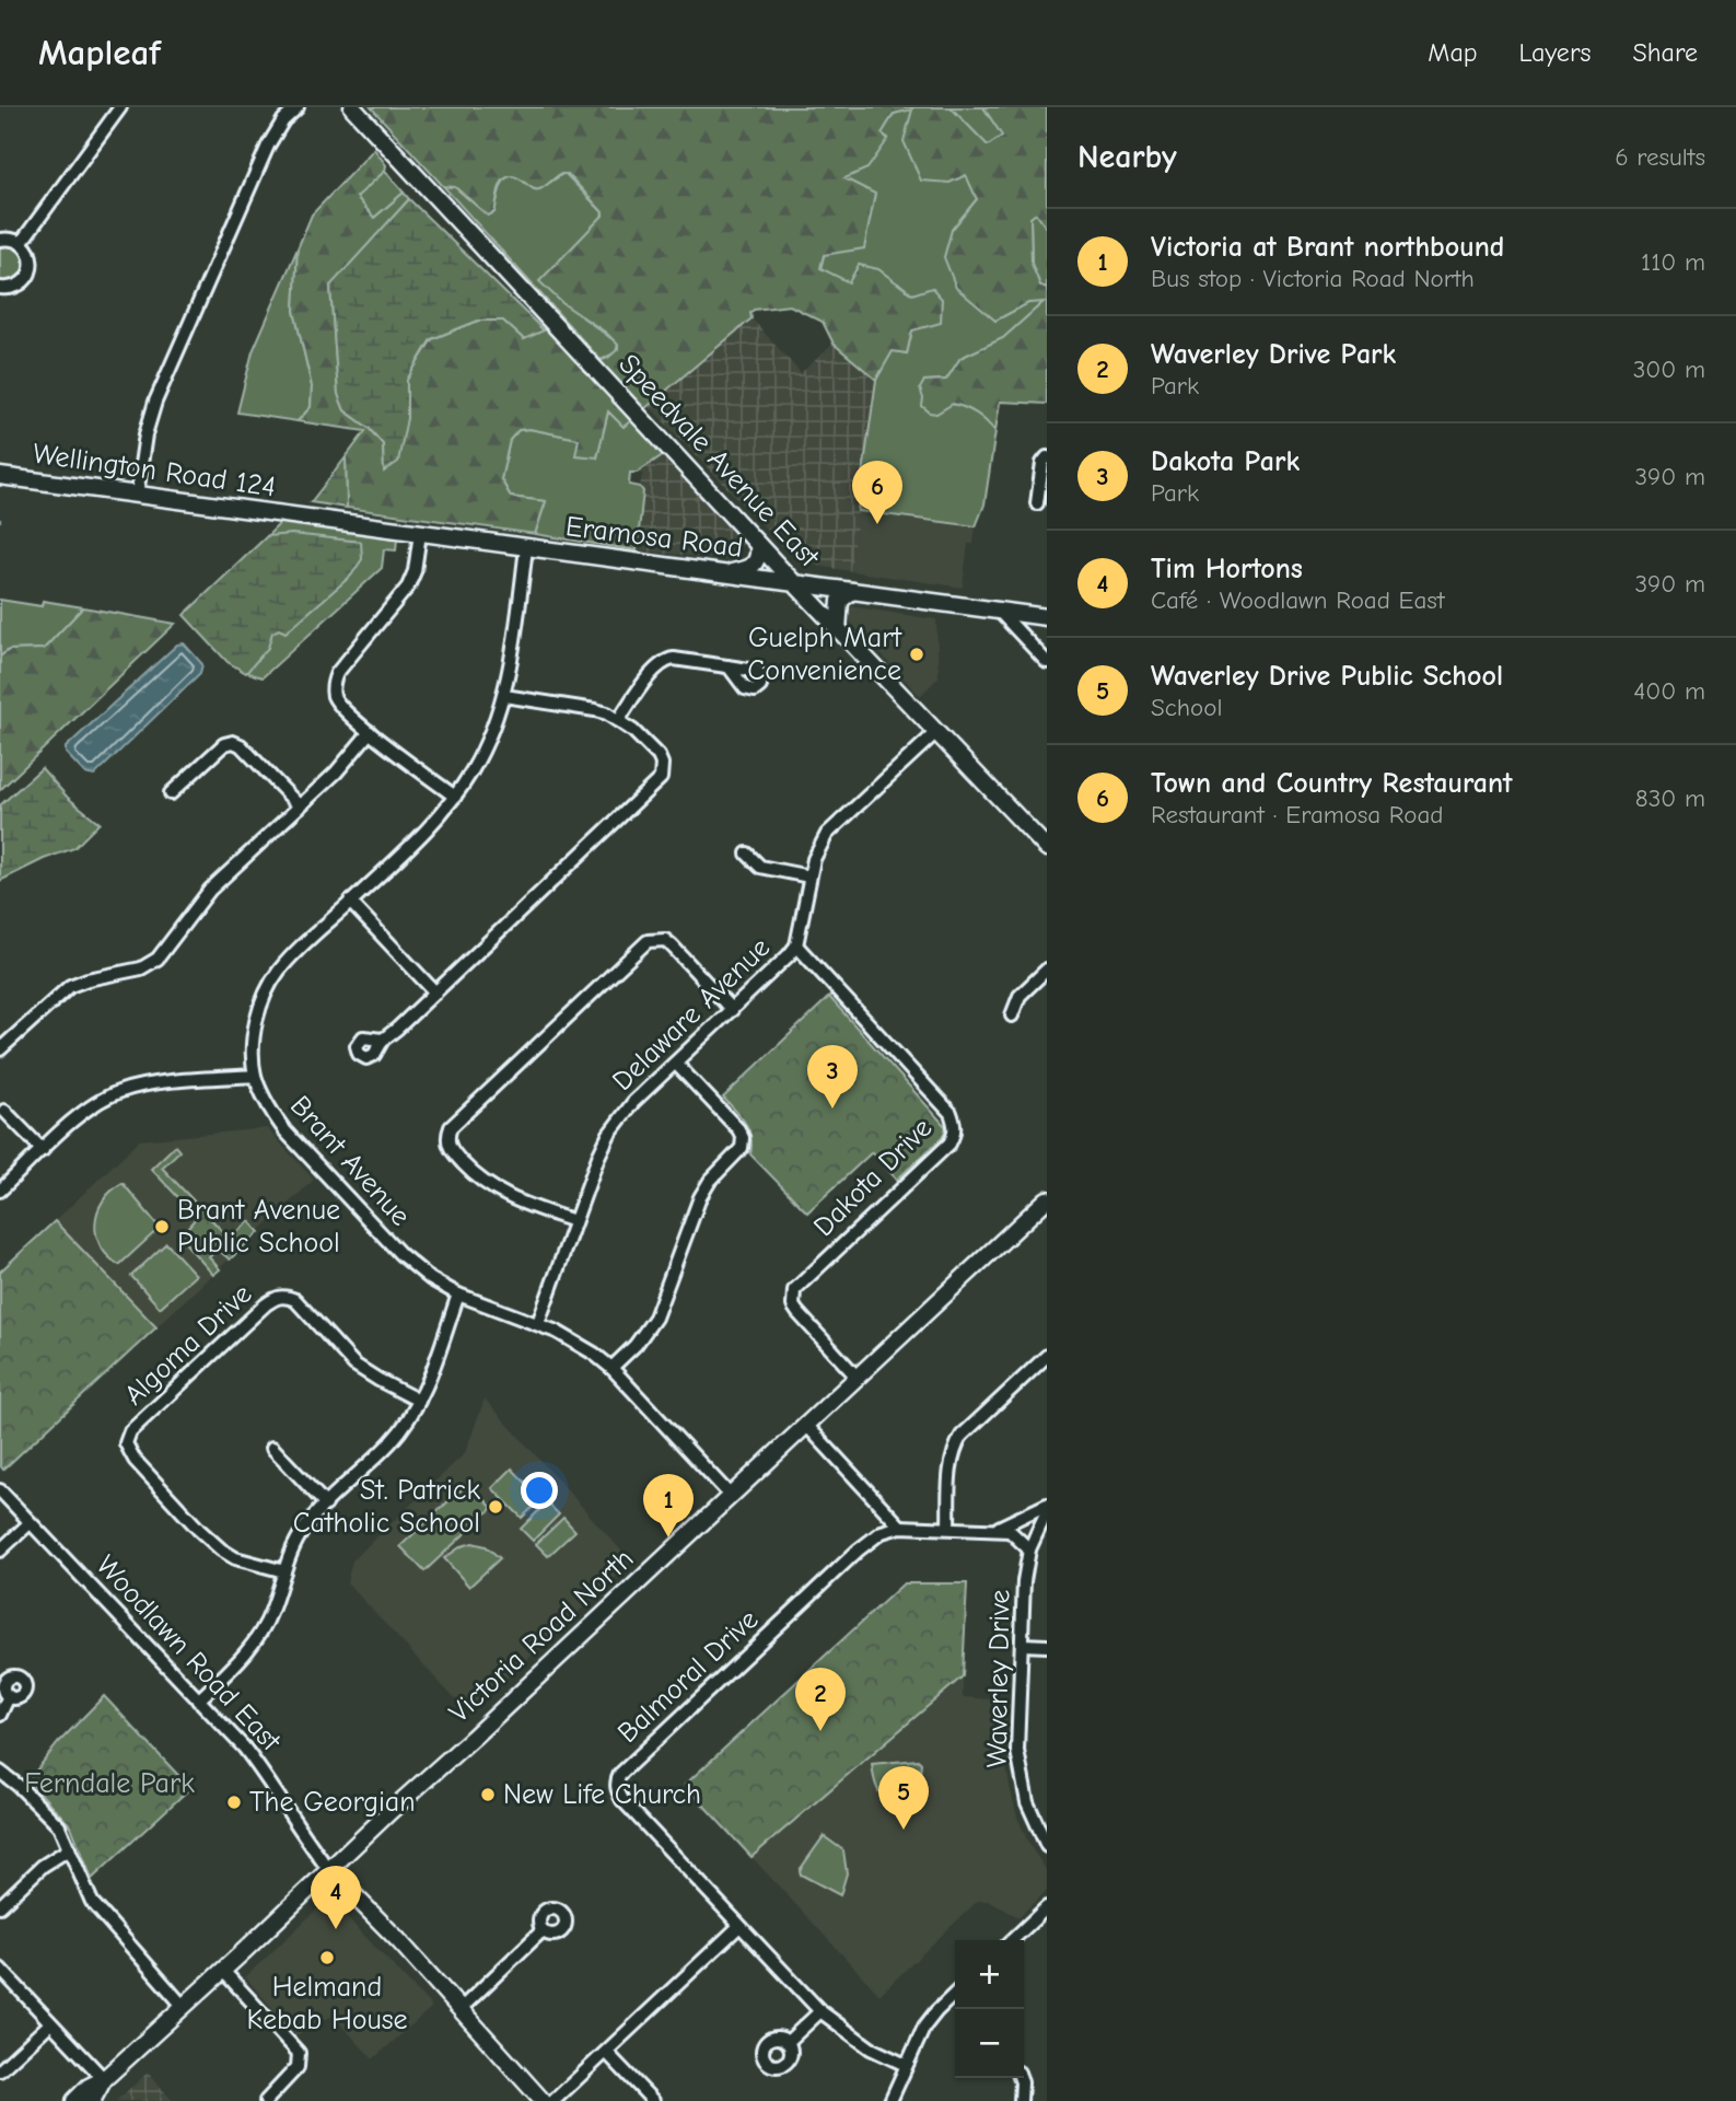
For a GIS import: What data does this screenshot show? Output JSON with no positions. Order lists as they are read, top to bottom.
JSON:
{
  "streets": {
    "main road": [
      "Speedvale Avenue East",
      "Wellington Road 124",
      "Eramosa Road",
      "Victoria Road North",
      "Woodlawn Road East"
    ],
    "street": [
      "Delaware Avenue",
      "Brant Avenue",
      "Dakota Drive",
      "Algoma Drive",
      "Balmoral Drive",
      "Waverley Drive"
    ]
  },
  "crossings": [
    ["Speedvale Avenue East", "Eramosa Road"],
    ["Speedvale Avenue East", "Delaware Avenue"],
    ["Wellington Road 124", "Eramosa Road"],
    ["Eramosa Road", "Brant Avenue"],
    ["Delaware Avenue", "Brant Avenue"],
    ["Delaware Avenue", "Dakota Drive"],
    ["Brant Avenue", "Victoria Road North"],
    ["Dakota Drive", "Victoria Road North"],
    ["Victoria Road North", "Woodlawn Road East"]
  ],
  "parks": ["Ferndale Park"],
  "places": [
    "Guelph Mart Convenience",
    "Brant Avenue Public School",
    "St. Patrick Catholic School",
    "New Life Church",
    "The Georgian",
    "Helmand Kebab House"
  ],
  "page": {
    "header": "Mapleaf",
    "nav": ["Map", "Layers", "Share"],
    "heading": ["Nearby", "6 results"],
    "list": [
      {
        "mark": "1",
        "name": "Victoria at Brant northbound",
        "note": "Bus stop · Victoria Road North",
        "value": "110 m"
      },
      {
        "mark": "2",
        "name": "Waverley Drive Park",
        "note": "Park",
        "value": "300 m"
      },
      {
        "mark": "3",
        "name": "Dakota Park",
        "note": "Park",
        "value": "390 m"
      },
      {
        "mark": "4",
        "name": "Tim Hortons",
        "note": "Café · Woodlawn Road East",
        "value": "390 m"
      },
      {
        "mark": "5",
        "name": "Waverley Drive Public School",
        "note": "School",
        "value": "400 m"
      },
      {
        "mark": "6",
        "name": "Town and Country Restaurant",
        "note": "Restaurant · Eramosa Road",
        "value": "830 m"
      }
    ],
    "pins": [
      "6",
      "3",
      "1",
      "2",
      "5",
      "4"
    ],
    "map_buttons": ["+", "−"]
  }
}
